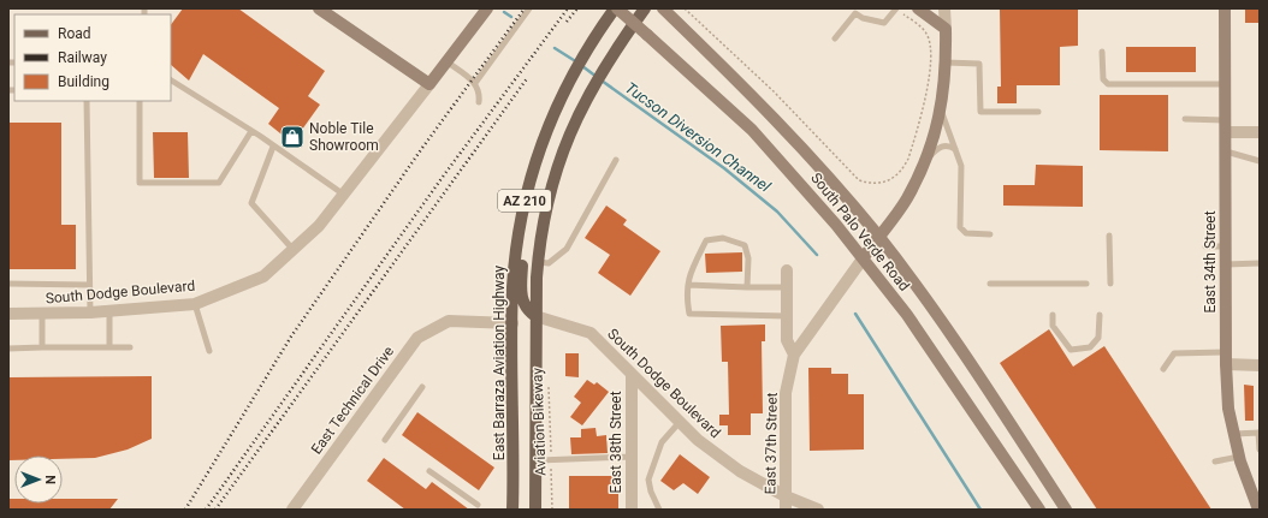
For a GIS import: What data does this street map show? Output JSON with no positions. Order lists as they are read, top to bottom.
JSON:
{
  "streets": {
    "main road": [
      "AZ 210",
      "South Palo Verde Road",
      "East 34th Street",
      "East Barraza Aviation Highway"
    ],
    "street": [
      "South Dodge Boulevard",
      "East Technical Drive",
      "East 38th Street",
      "East 37th Street"
    ],
    "path": ["Aviation Bikeway"]
  },
  "crossings": [
    ["AZ 210", "South Dodge Boulevard"],
    ["South Palo Verde Road", "East Barraza Aviation Highway"],
    ["South Palo Verde Road", "East 37th Street"],
    ["South Dodge Boulevard", "East 38th Street"],
    ["South Dodge Boulevard", "East 37th Street"],
    ["East Barraza Aviation Highway", "East Technical Drive"]
  ],
  "water": ["Tucson Diversion Channel"],
  "places": {
    "shop": ["Noble Tile Showroom"]
  },
  "legend": ["Road", "Railway", "Building"],
  "north": "right"
}
